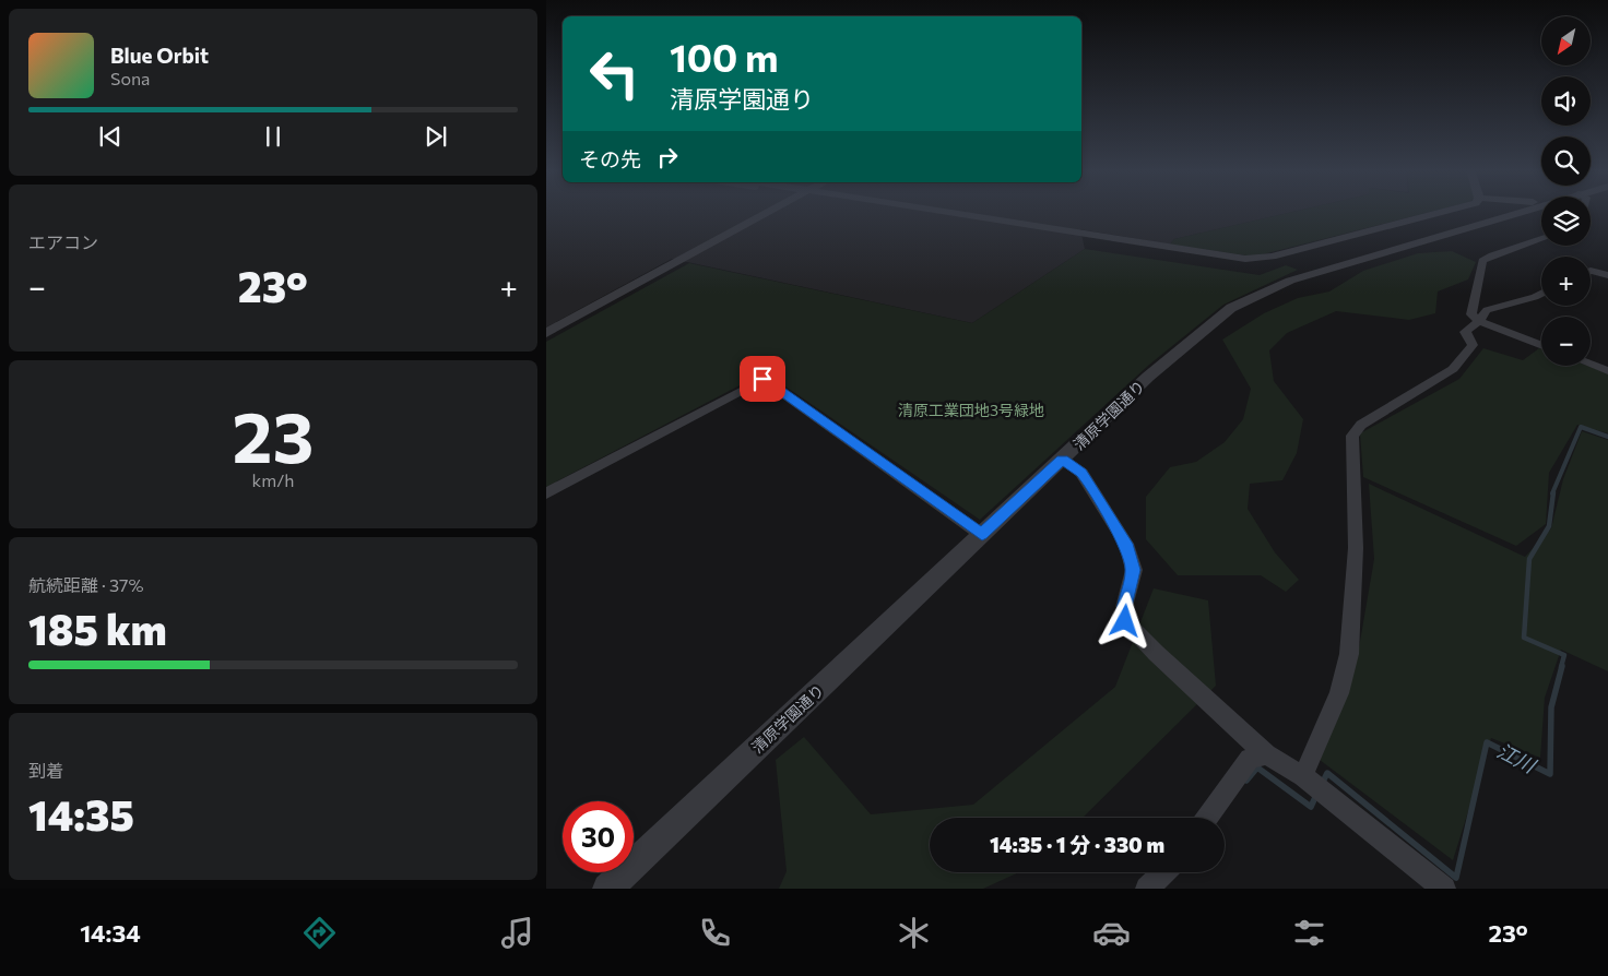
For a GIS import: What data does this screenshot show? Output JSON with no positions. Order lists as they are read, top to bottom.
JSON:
{
  "streets": {
    "street": ["清原学園通り"]
  },
  "water": ["江川"],
  "parks": ["清原工業団地3号緑地"],
  "north": "bottom left",
  "page": {
    "map_buttons": ["+", "−"],
    "turn": ["100 m", "清原学園通り"],
    "song": ["Blue Orbit", "Sona"],
    "then": "その先",
    "tile": [
      "エアコン",
      ["23", "km/h"],
      ["航続距離 · 37%", "185 km"],
      ["到着", "14:35"]
    ],
    "heat": ["−", "23°", "+"],
    "limit": "30",
    "trip": "14:35 · 1 分 · 330 m",
    "tabs": ["14:34", "23°"]
  }
}
